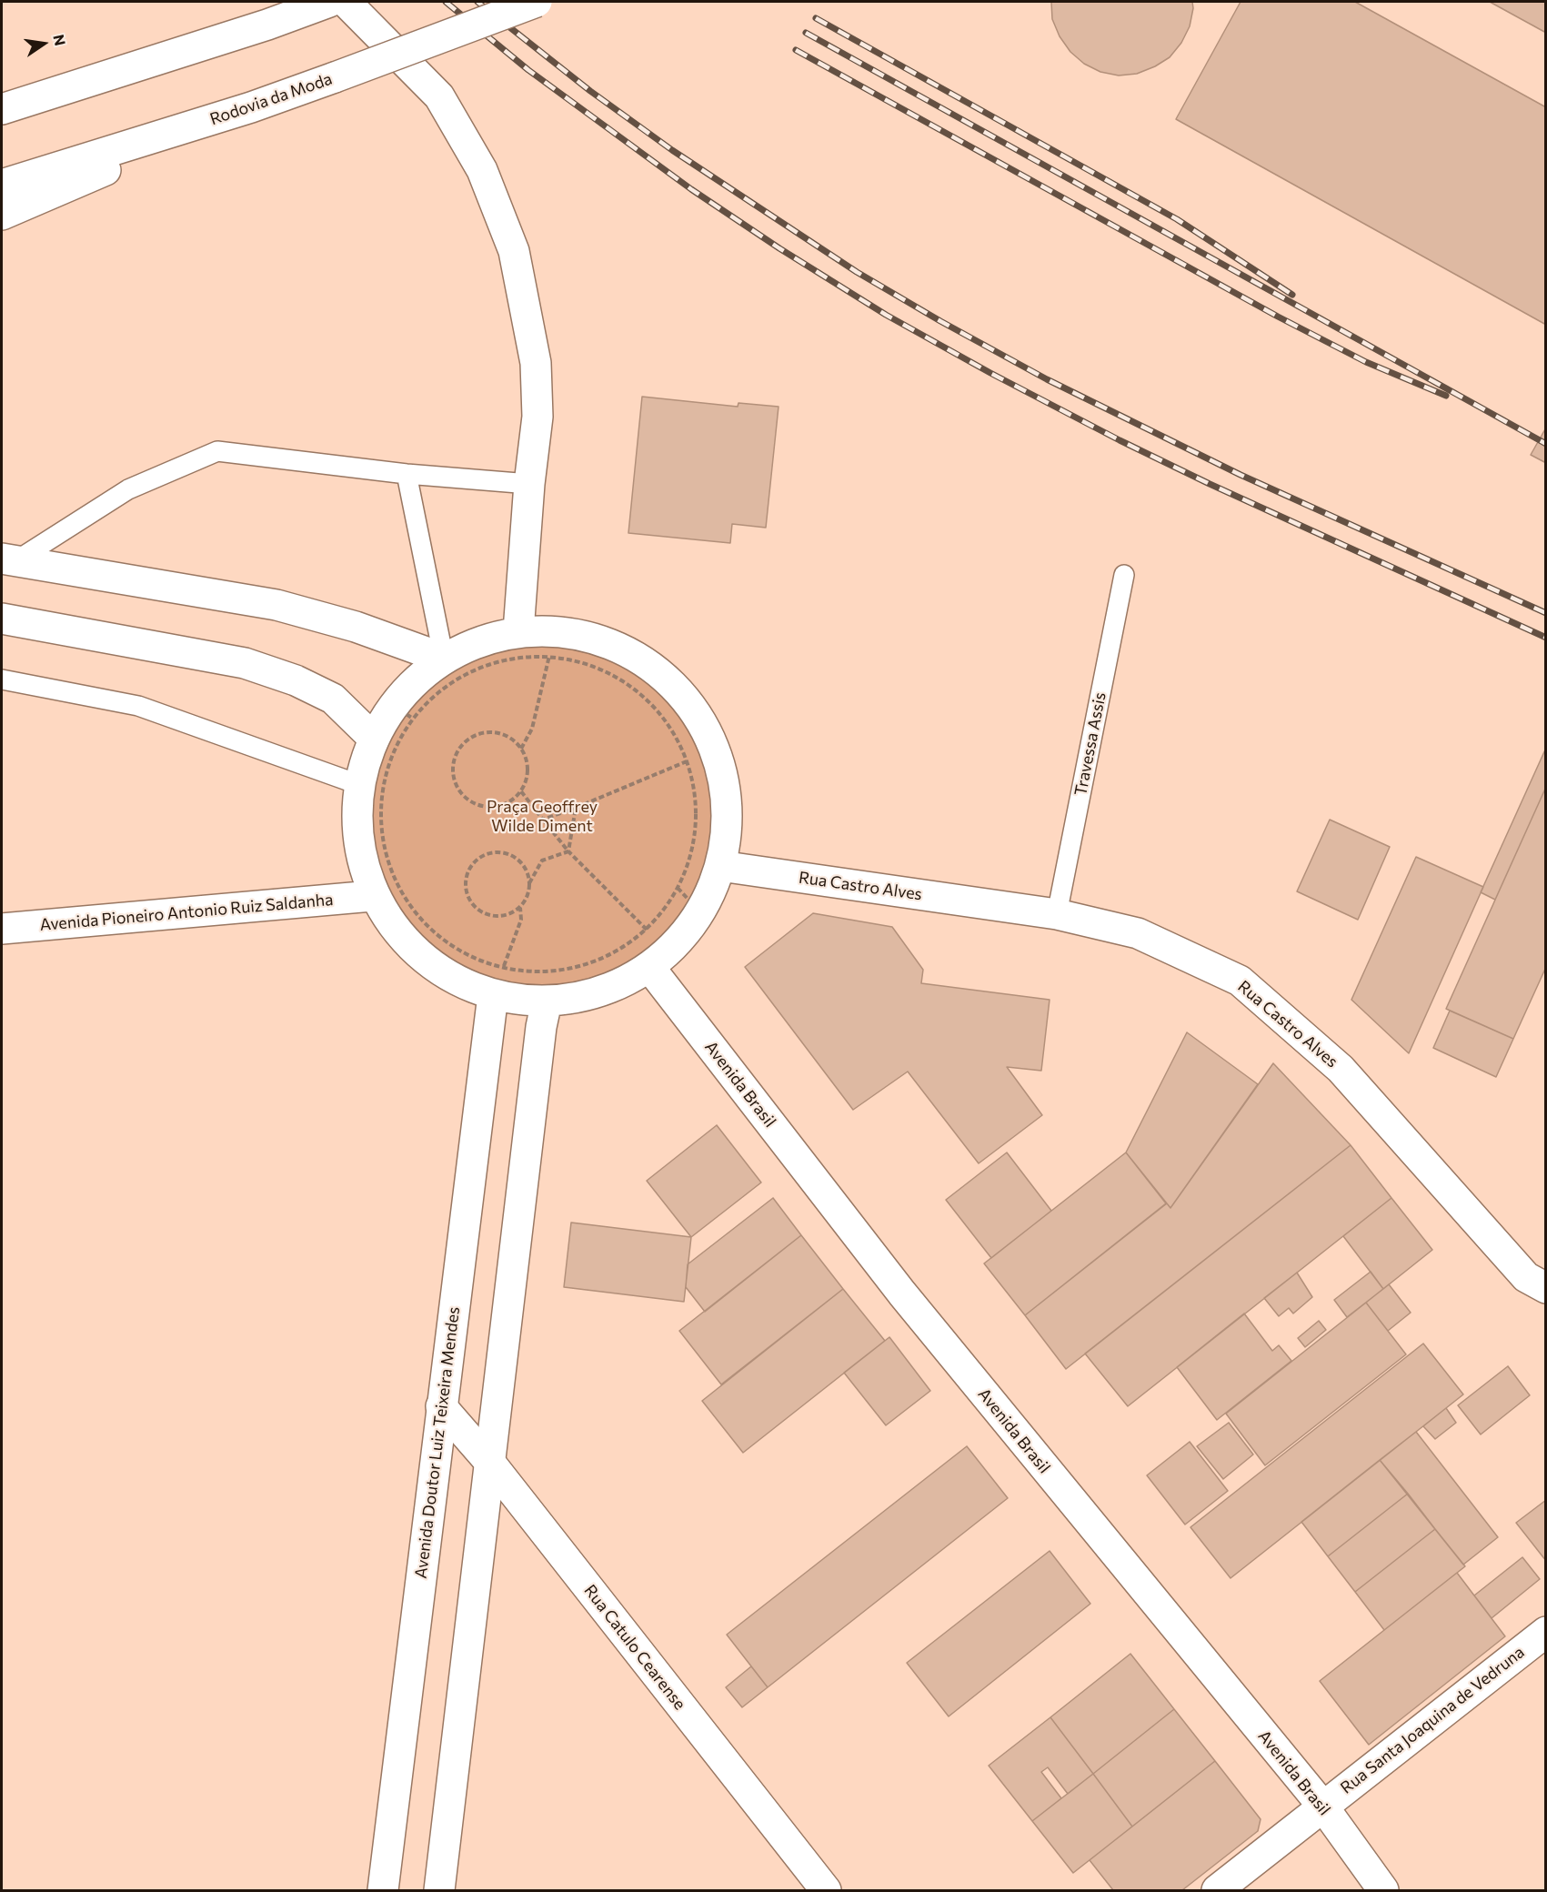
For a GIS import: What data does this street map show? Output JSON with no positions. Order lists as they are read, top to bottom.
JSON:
{
  "streets": {
    "main road": [
      "Rodovia da Moda",
      "Rua Castro Alves",
      "Avenida Pioneiro Antonio Ruiz Saldanha",
      "Avenida Brasil",
      "Avenida Doutor Luiz Teixeira Mendes",
      "Rua Catulo Cearense",
      "Rua Santa Joaquina de Vedruna"
    ],
    "lane": ["Travessa Assis"]
  },
  "crossings": [
    ["Travessa Assis", "Rua Castro Alves"],
    ["Avenida Brasil", "Rua Santa Joaquina de Vedruna"],
    ["Avenida Doutor Luiz Teixeira Mendes", "Rua Catulo Cearense"]
  ],
  "parks": ["Praça Geoffrey Wilde Diment"],
  "north": "right"
}
